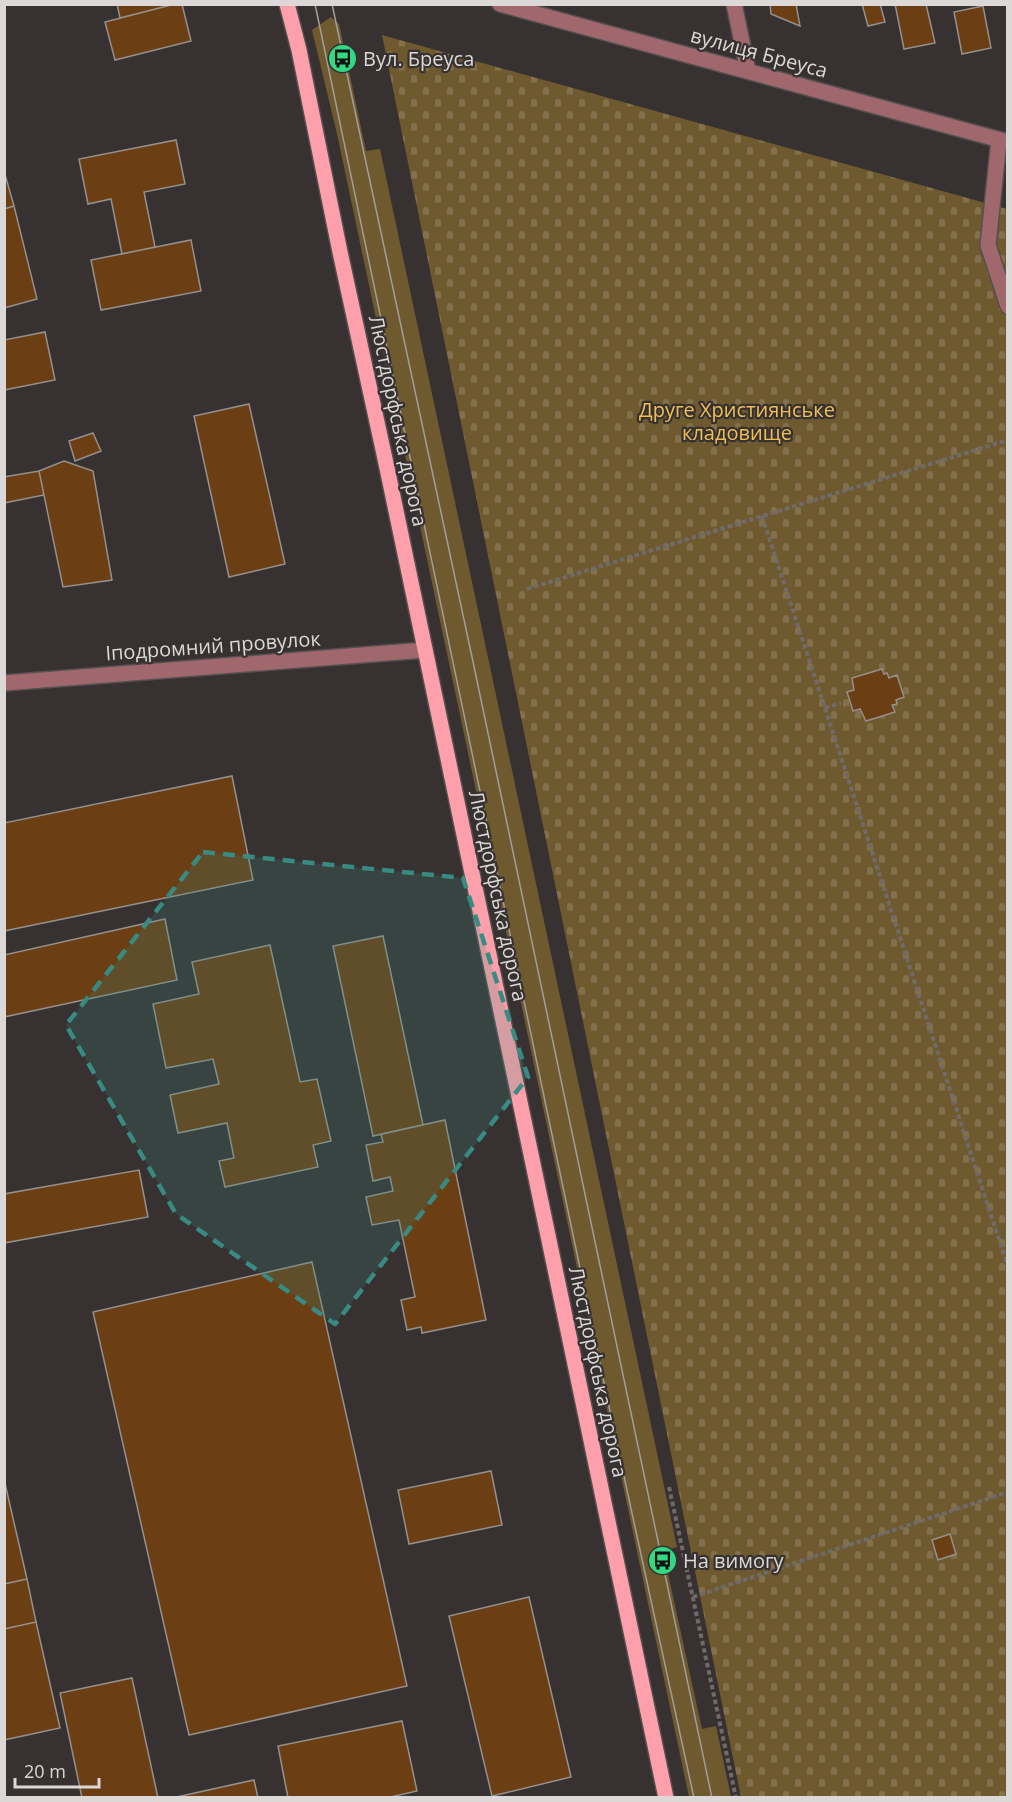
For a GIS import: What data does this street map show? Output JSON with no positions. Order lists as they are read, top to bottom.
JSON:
{
  "streets": {
    "main road": ["Люстдорфська дорога"],
    "street": ["вулиця Бреуса", "Іподромний провулок"]
  },
  "crossings": [
    ["Люстдорфська дорога", "Іподромний провулок"]
  ],
  "parks": ["Друге Християнське кладовище"],
  "places": {
    "bus stop": ["Вул. Бреуса", "На вимогу"]
  },
  "scale_bar": "20 m"
}
